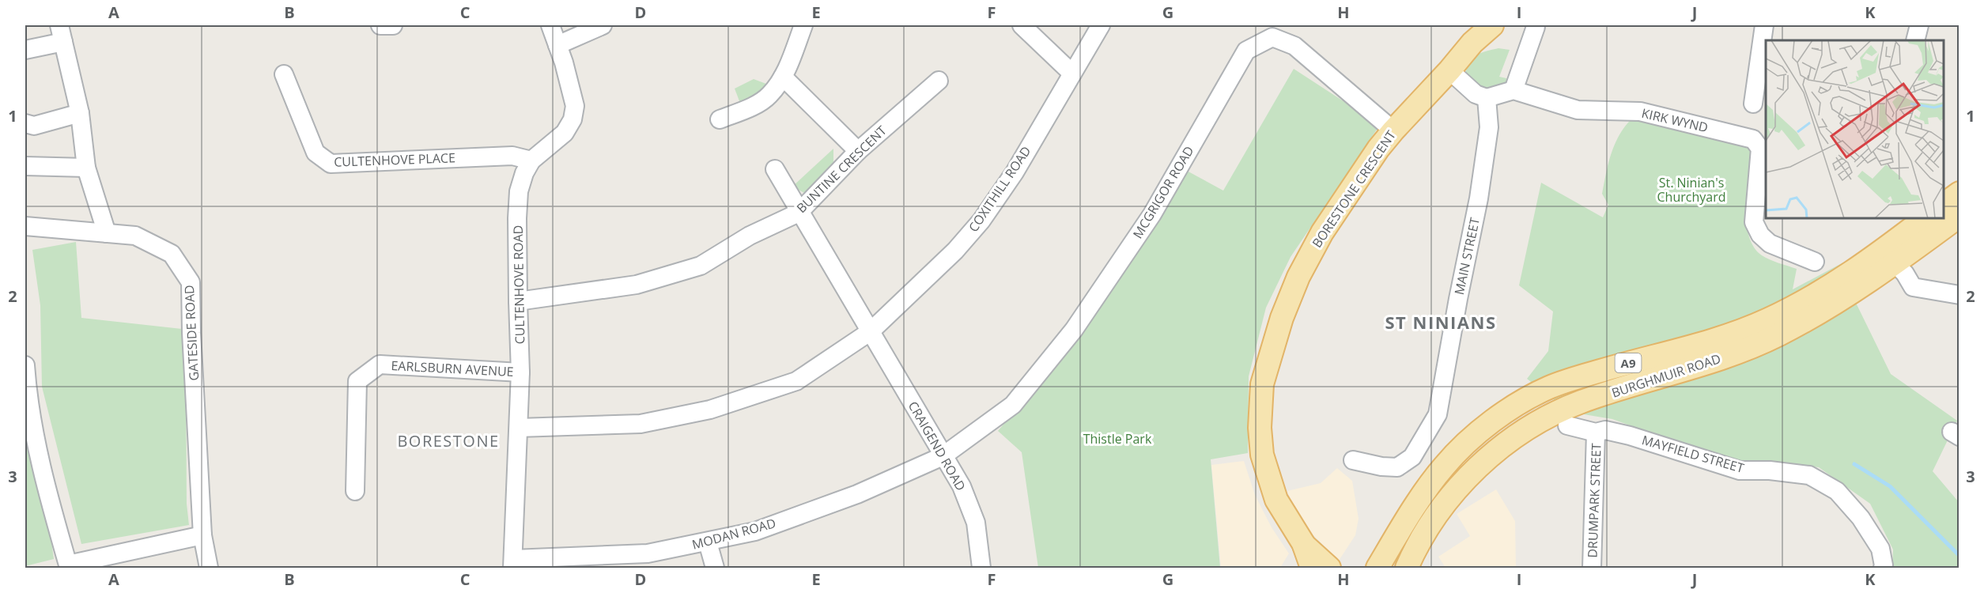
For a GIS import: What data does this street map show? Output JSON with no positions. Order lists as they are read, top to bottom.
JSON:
{
  "streets": {
    "main road": ["BORESTONE CRESCENT", "A9", "BURGHMUIR ROAD"],
    "street": [
      "KIRK WYND",
      "CULTENHOVE PLACE",
      "BUNTINE CRESCENT",
      "COXITHILL ROAD",
      "MCGRIGOR ROAD",
      "MAIN STREET",
      "CULTENHOVE ROAD",
      "GATESIDE ROAD",
      "EARLSBURN AVENUE",
      "CRAIGEND ROAD",
      "MAYFIELD STREET",
      "DRUMPARK STREET",
      "MODAN ROAD"
    ]
  },
  "crossings": [
    ["CULTENHOVE PLACE", "CULTENHOVE ROAD"],
    ["BUNTINE CRESCENT", "CULTENHOVE ROAD"],
    ["BUNTINE CRESCENT", "CRAIGEND ROAD"],
    ["COXITHILL ROAD", "CULTENHOVE ROAD"],
    ["COXITHILL ROAD", "CRAIGEND ROAD"],
    ["BORESTONE CRESCENT", "MCGRIGOR ROAD"],
    ["MCGRIGOR ROAD", "CRAIGEND ROAD"],
    ["MCGRIGOR ROAD", "MODAN ROAD"],
    ["CULTENHOVE ROAD", "EARLSBURN AVENUE"],
    ["CULTENHOVE ROAD", "MODAN ROAD"],
    ["CRAIGEND ROAD", "MODAN ROAD"],
    ["MAYFIELD STREET", "DRUMPARK STREET"]
  ],
  "districts": ["ST NINIANS", "BORESTONE"],
  "parks": ["St. Ninian's Churchyard", "Thistle Park"],
  "grid": {
    "columns": [
      "A",
      "B",
      "C",
      "D",
      "E",
      "F",
      "G",
      "H",
      "I",
      "J",
      "K"
    ],
    "rows": ["1", "2", "3"]
  }
}
